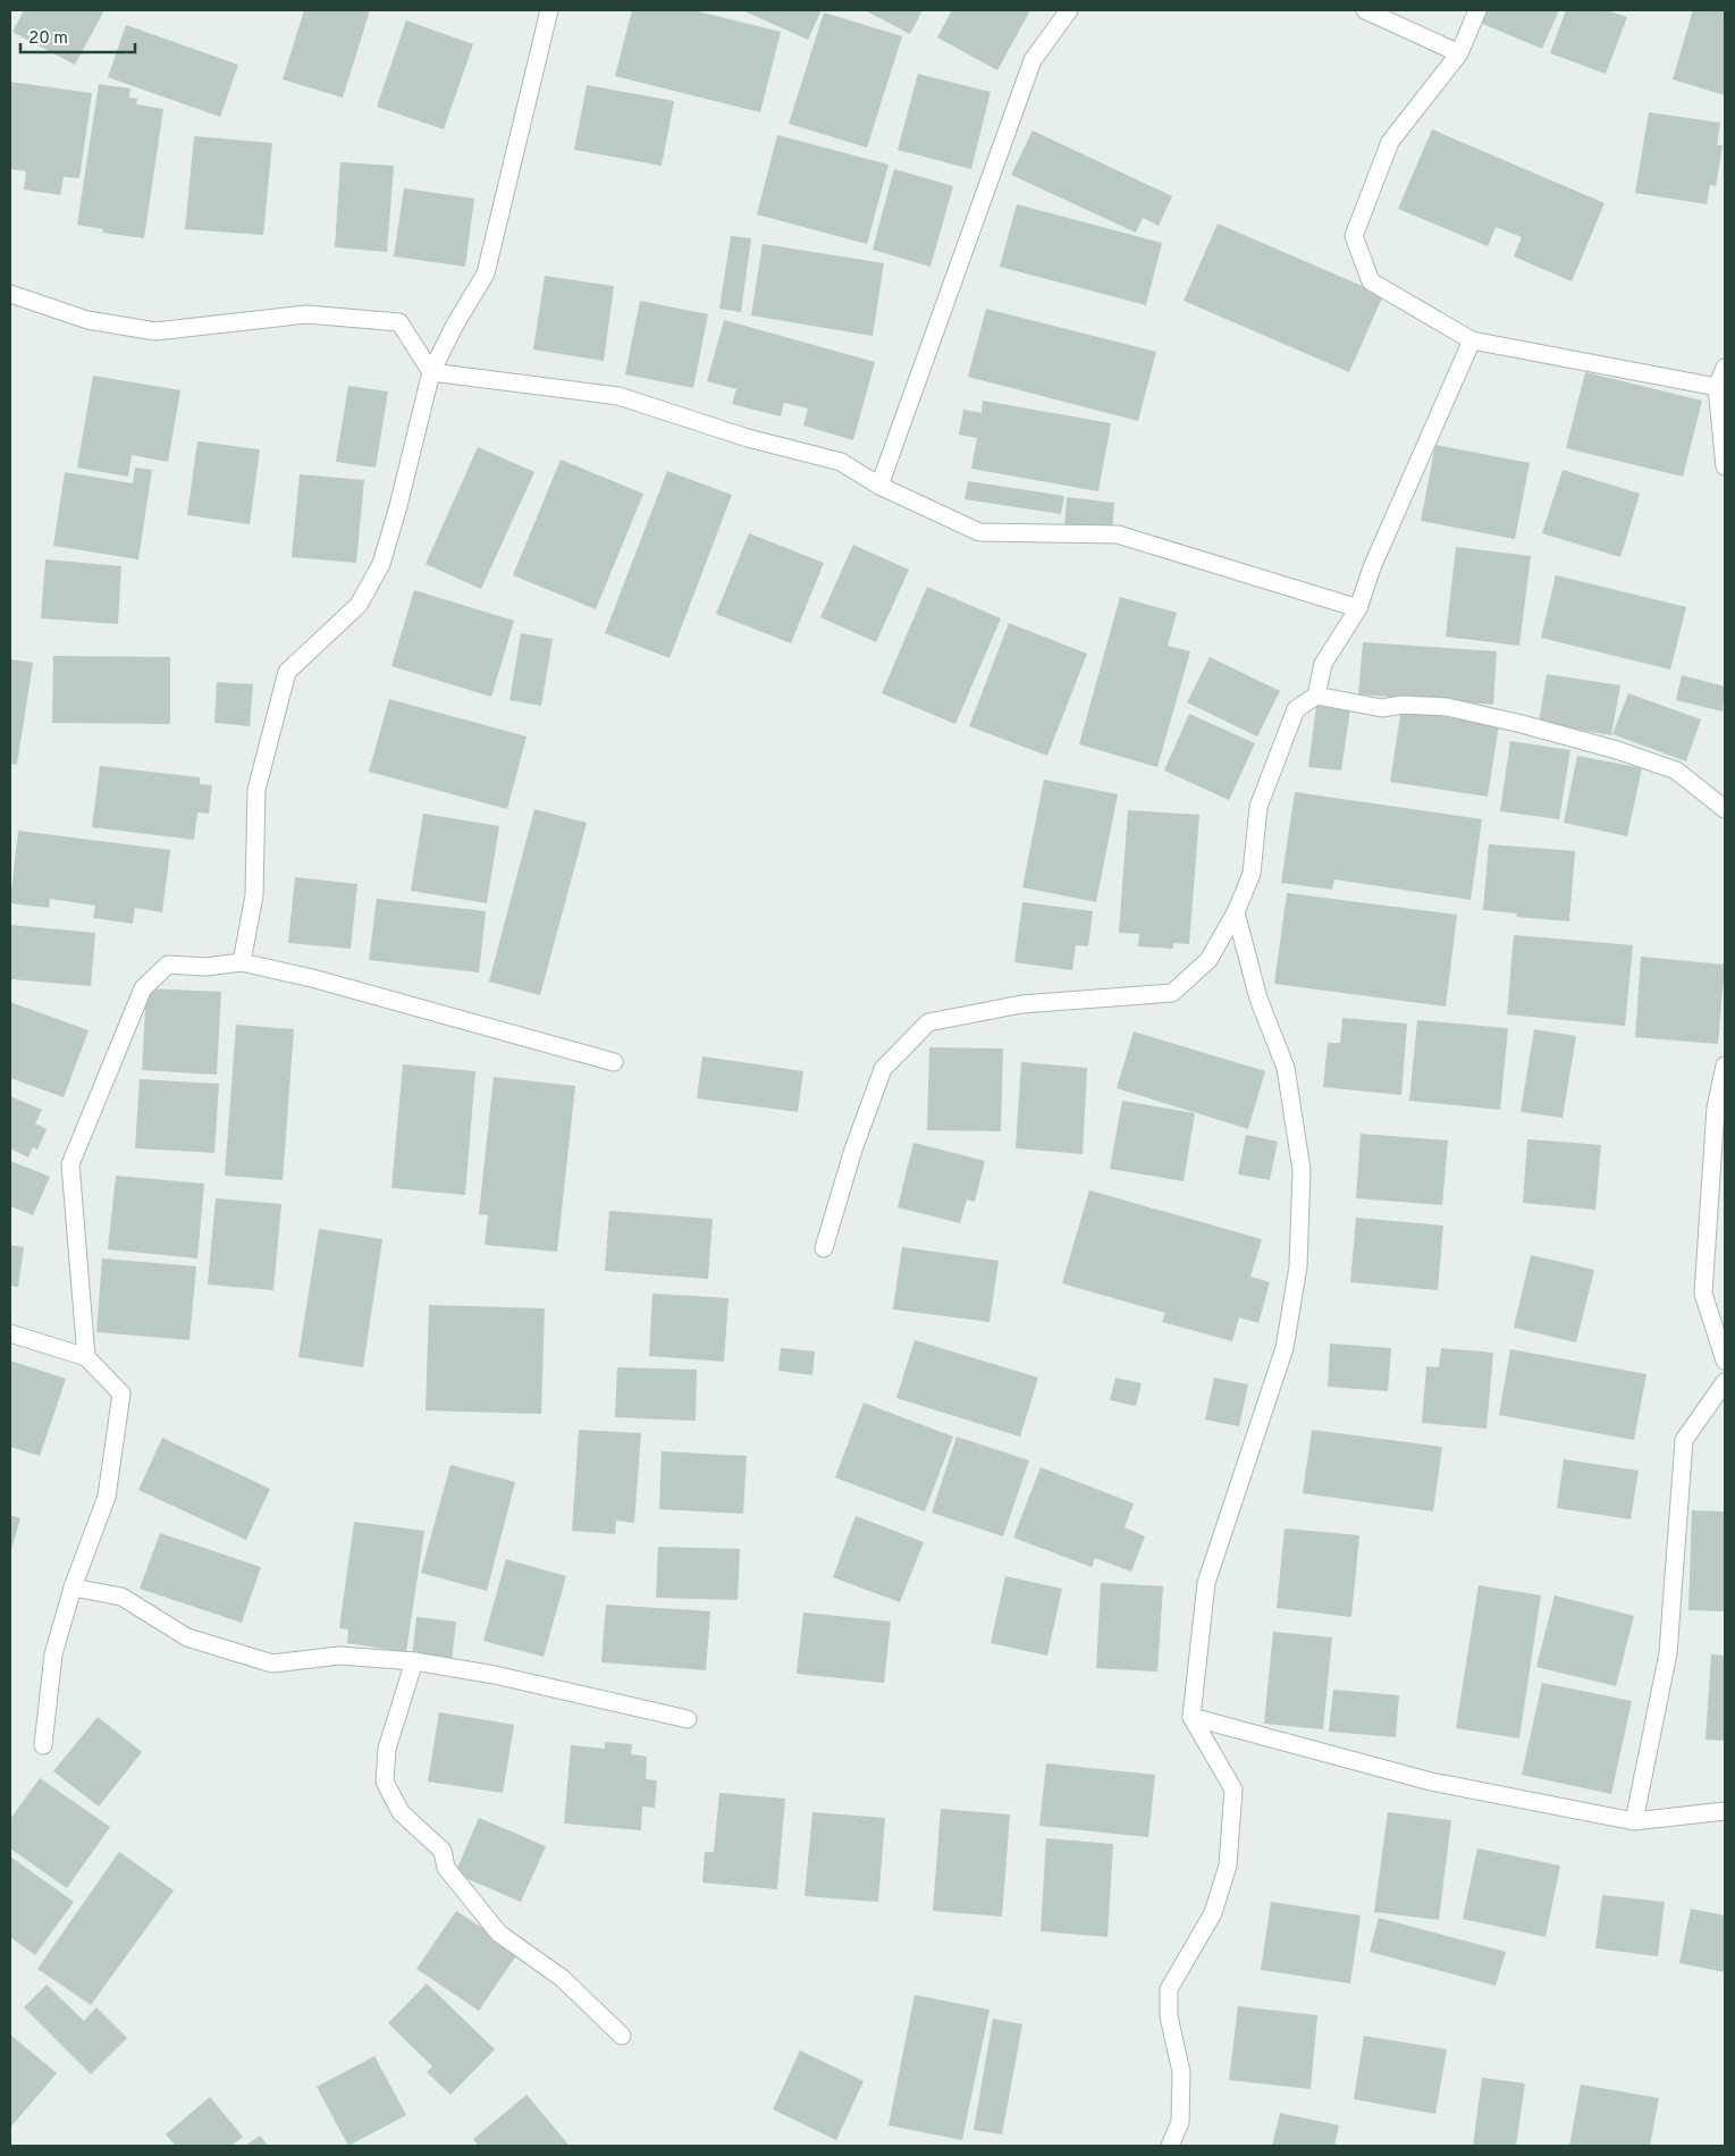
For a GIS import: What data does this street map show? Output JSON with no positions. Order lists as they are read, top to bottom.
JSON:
{
  "scale_bar": "20 m"
}
